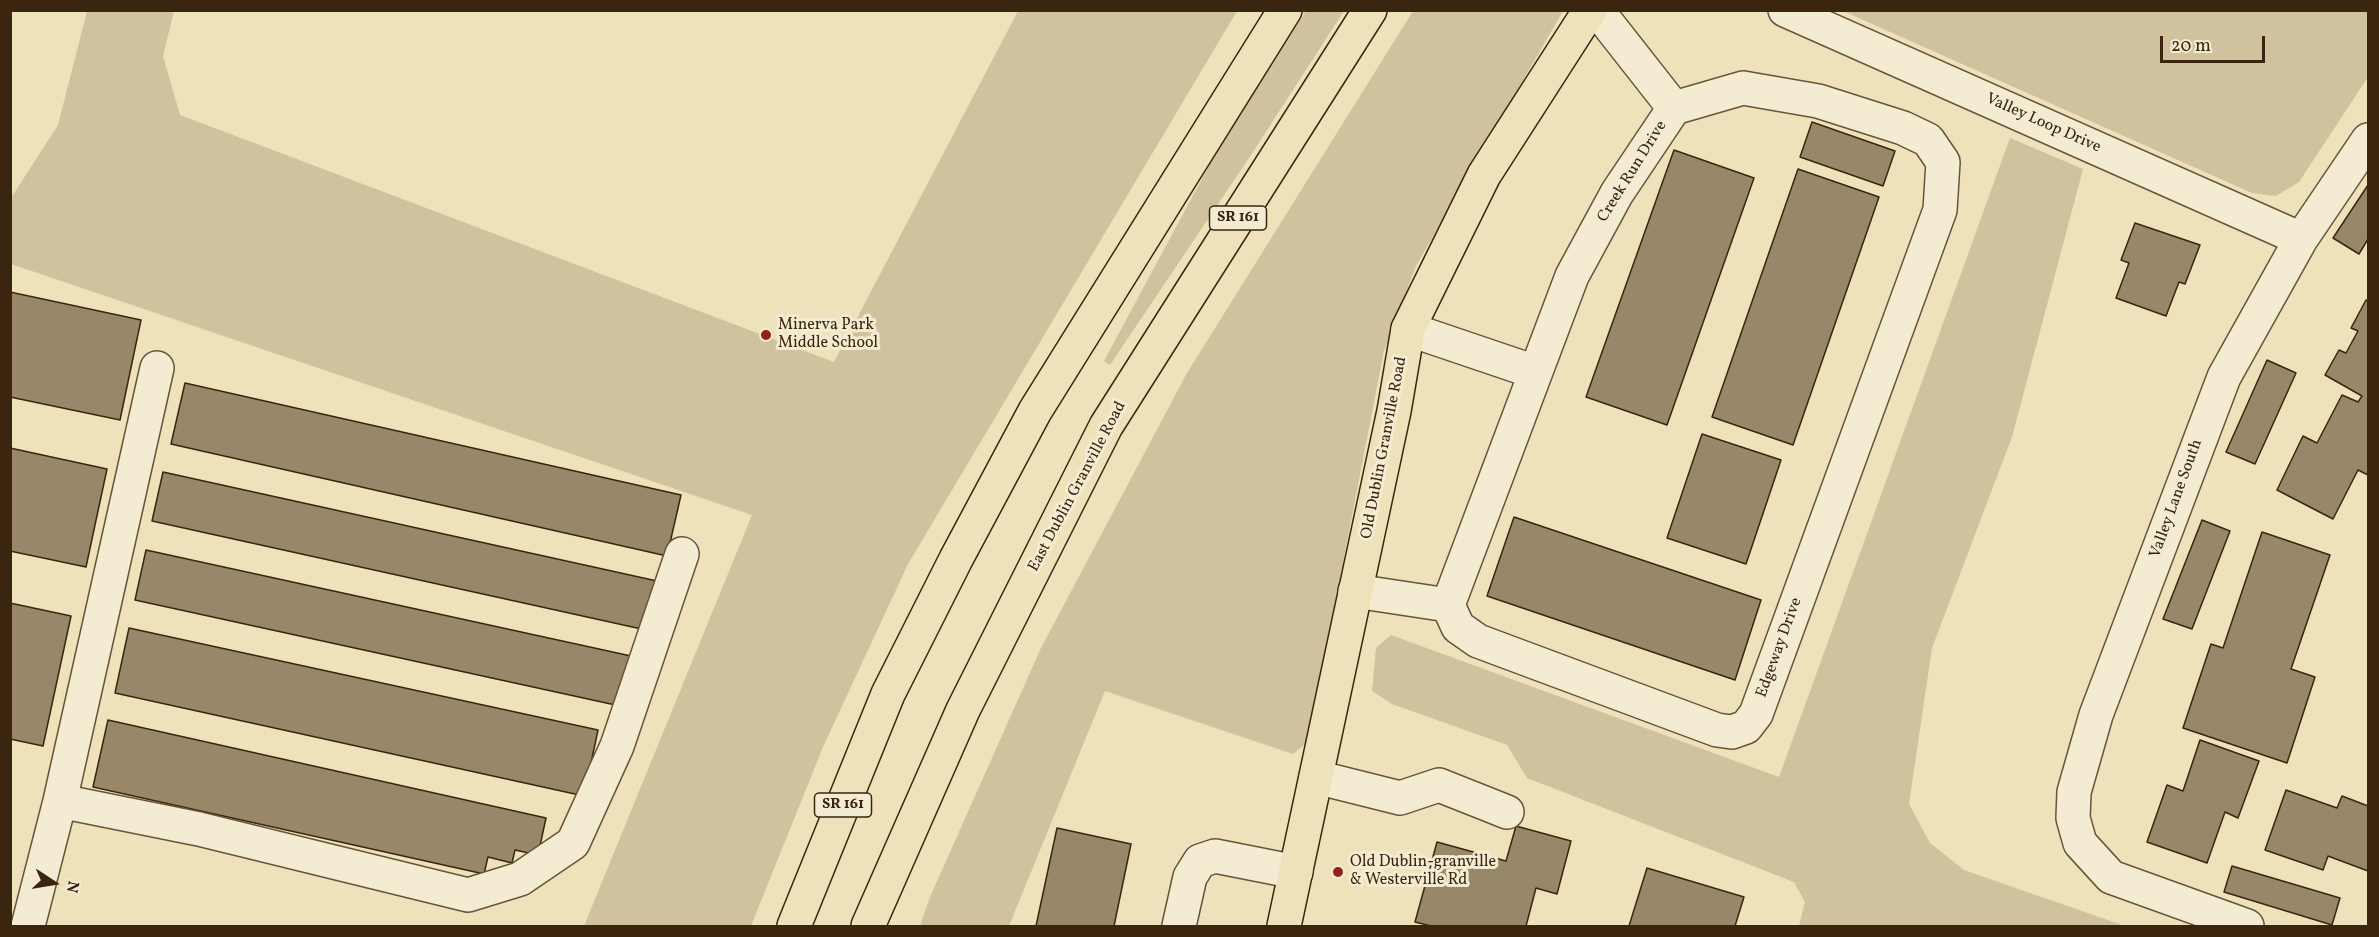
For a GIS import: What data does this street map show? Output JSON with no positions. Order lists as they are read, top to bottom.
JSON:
{
  "streets": {
    "main road": ["SR 161", "Old Dublin Granville Road", "East Dublin Granville Road"],
    "street": [
      "Valley Loop Drive",
      "Creek Run Drive",
      "Valley Lane South",
      "Edgeway Drive"
    ]
  },
  "crossings": [
    ["Valley Loop Drive", "Valley Lane South"],
    ["Creek Run Drive", "Edgeway Drive"]
  ],
  "places": ["Minerva Park Middle School", "Old Dublin-granville & Westerville Rd"],
  "scale_bar": "20 m",
  "north": "right"
}
